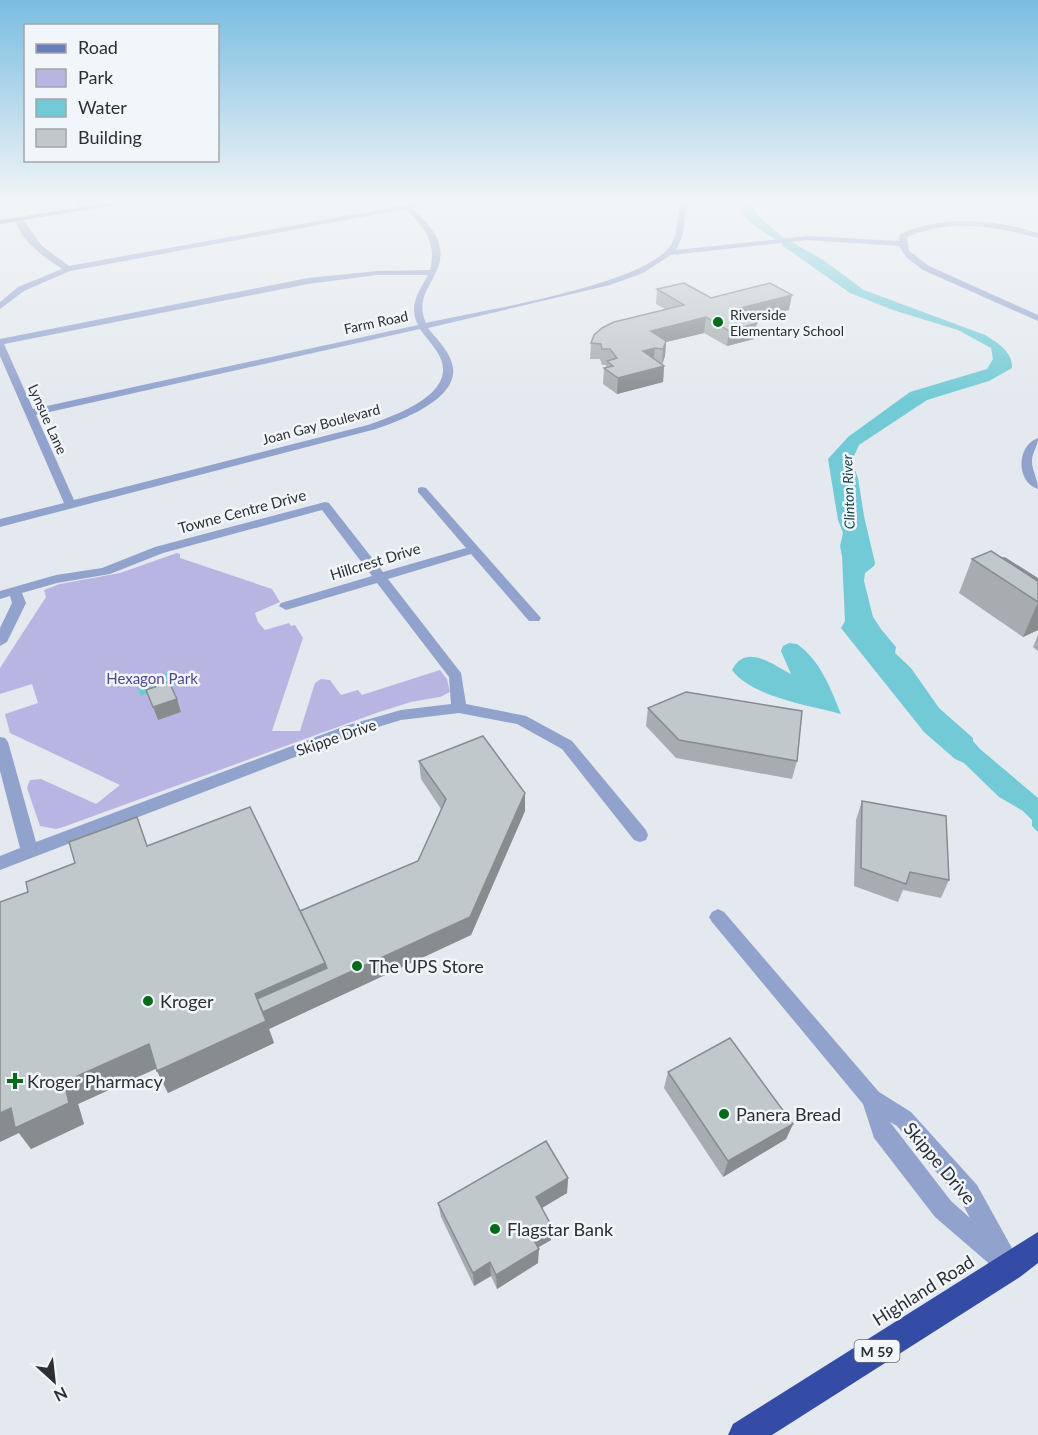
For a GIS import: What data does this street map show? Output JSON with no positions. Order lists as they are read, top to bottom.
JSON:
{
  "streets": {
    "highway": ["Highland Road", "M 59"],
    "street": [
      "Farm Road",
      "Lynsue Lane",
      "Joan Gay Boulevard",
      "Towne Centre Drive",
      "Hillcrest Drive",
      "Skippe Drive"
    ]
  },
  "crossings": [
    ["Farm Road", "Lynsue Lane"],
    ["Farm Road", "Joan Gay Boulevard"],
    ["Lynsue Lane", "Joan Gay Boulevard"],
    ["Towne Centre Drive", "Hillcrest Drive"],
    ["Towne Centre Drive", "Skippe Drive"],
    ["Skippe Drive", "Highland Road"]
  ],
  "water": ["Clinton River"],
  "parks": ["Hexagon Park"],
  "places": {
    "other": [
      "Riverside Elementary School",
      "The UPS Store",
      "Kroger",
      "Panera Bread",
      "Flagstar Bank"
    ],
    "health": ["Kroger Pharmacy"]
  },
  "legend": [
    "Road",
    "Park",
    "Water",
    "Building"
  ],
  "north": "bottom right"
}
